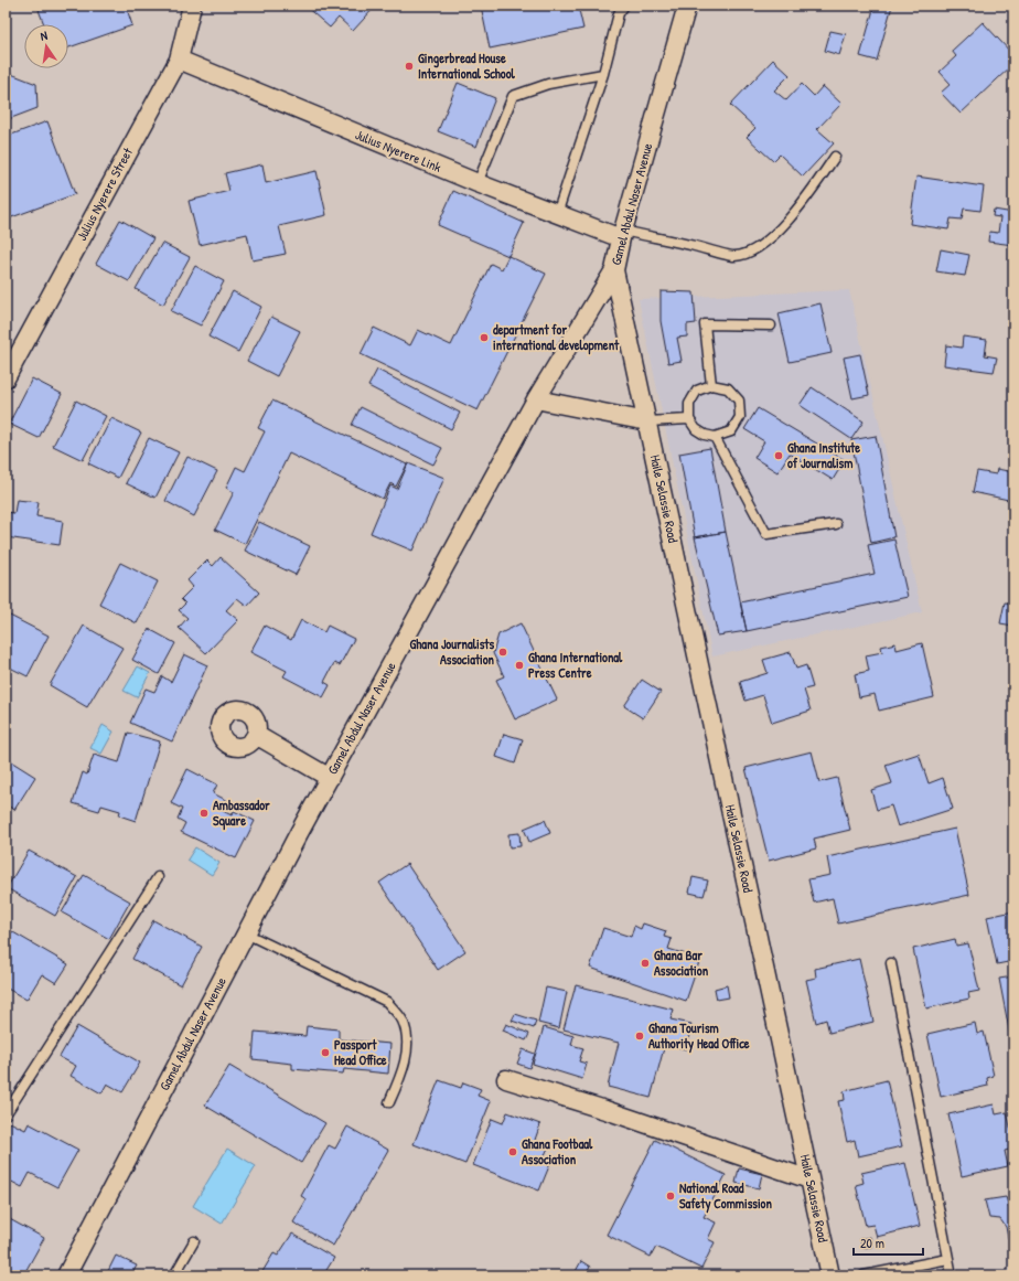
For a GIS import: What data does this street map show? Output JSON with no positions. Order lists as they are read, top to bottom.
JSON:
{
  "streets": {
    "street": [
      "Julius Nyerere Link",
      "Julius Nyerere Street",
      "Gamel Abdul Naser Avenue",
      "Haile Selassie Road"
    ]
  },
  "crossings": [
    ["Julius Nyerere Link", "Julius Nyerere Street"],
    ["Julius Nyerere Link", "Gamel Abdul Naser Avenue"],
    ["Gamel Abdul Naser Avenue", "Haile Selassie Road"]
  ],
  "places": [
    "Gingerbread House International School",
    "department for international development",
    "Ghana Institute of Journalism",
    "Ghana Journalists Association",
    "Ghana International Press Centre",
    "Ambassador Square",
    "Ghana Bar Association",
    "Ghana Tourism Authority Head Office",
    "Passport Head Office",
    "Ghana Footbaal Association",
    "National Road Safety Commission"
  ],
  "scale_bar": "20 m",
  "north": "top"
}
